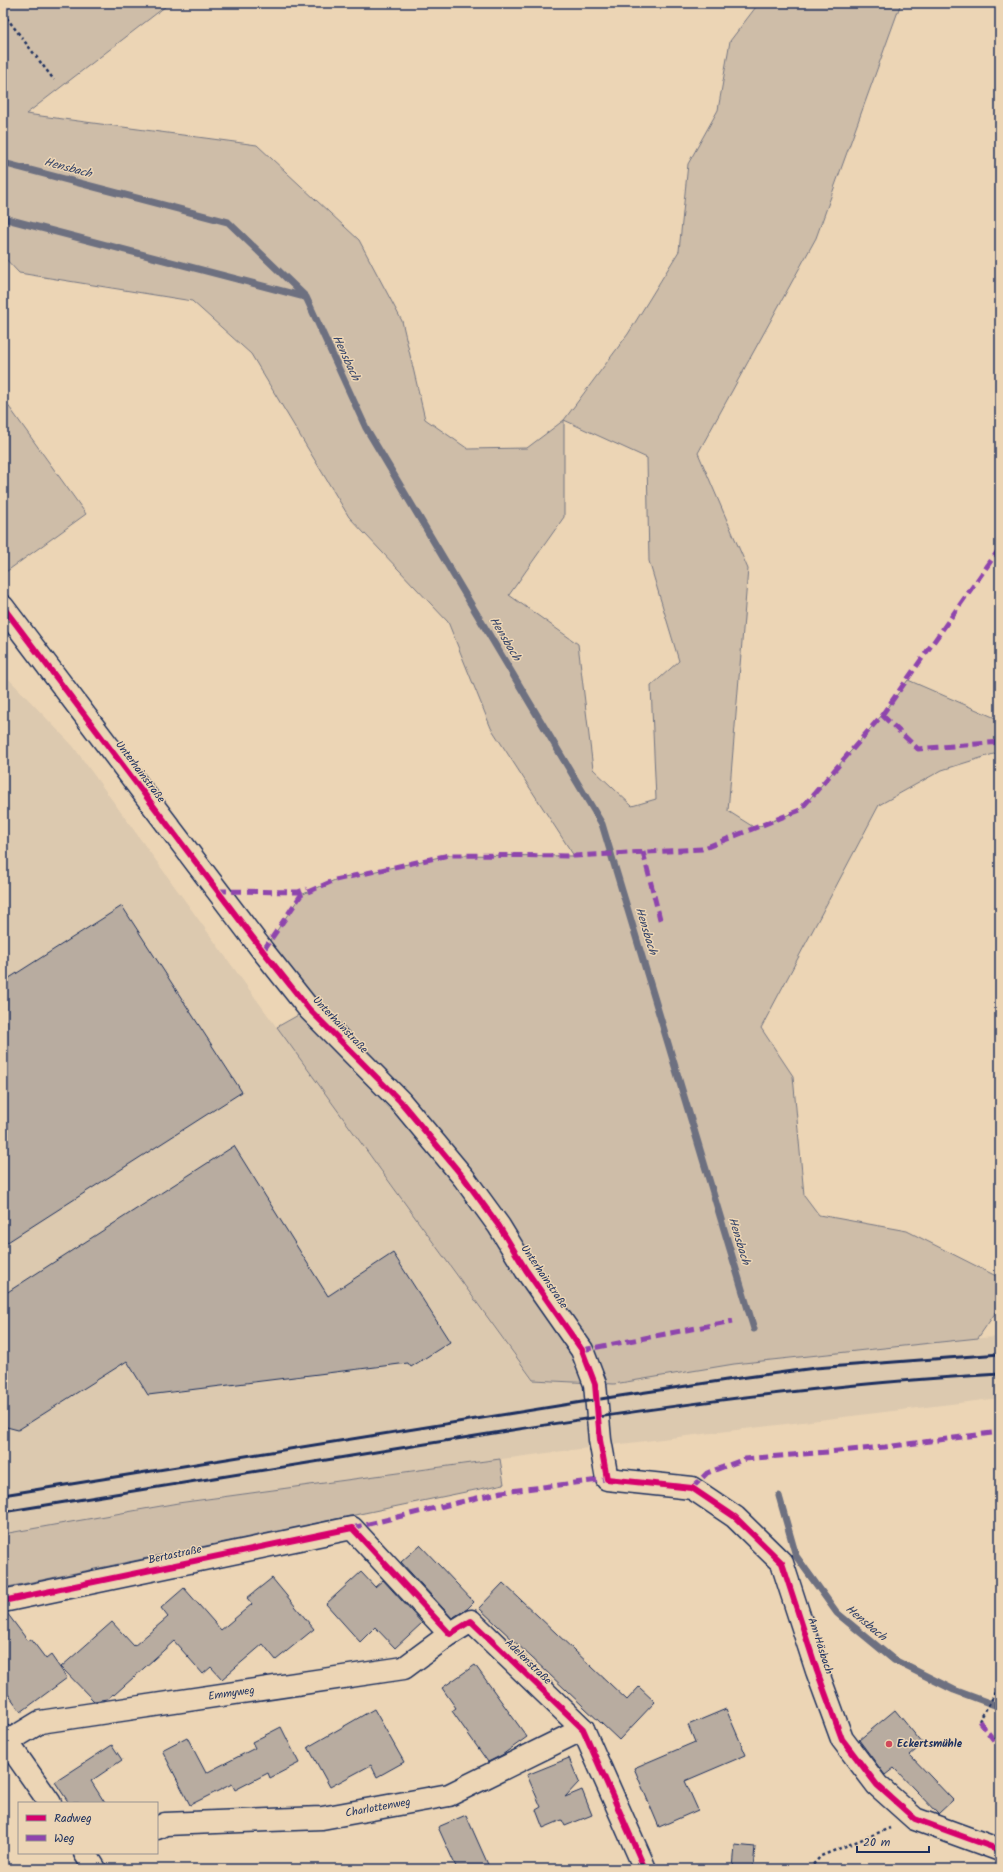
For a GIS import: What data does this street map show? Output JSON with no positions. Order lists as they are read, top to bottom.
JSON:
{
  "streets": {
    "street": [
      "Unterhainstraße",
      "Bertastraße",
      "Am Häsbach",
      "Adelenstraße",
      "Emmyweg",
      "Charlottenweg"
    ]
  },
  "crossings": [
    ["Unterhainstraße", "Am Häsbach"],
    ["Bertastraße", "Adelenstraße"],
    ["Bertastraße", "Emmyweg"],
    ["Adelenstraße", "Emmyweg"],
    ["Adelenstraße", "Charlottenweg"]
  ],
  "water": ["Hensbach"],
  "places": ["Eckertsmühle"],
  "legend": ["Radweg", "Weg"],
  "scale_bar": "20 m"
}
